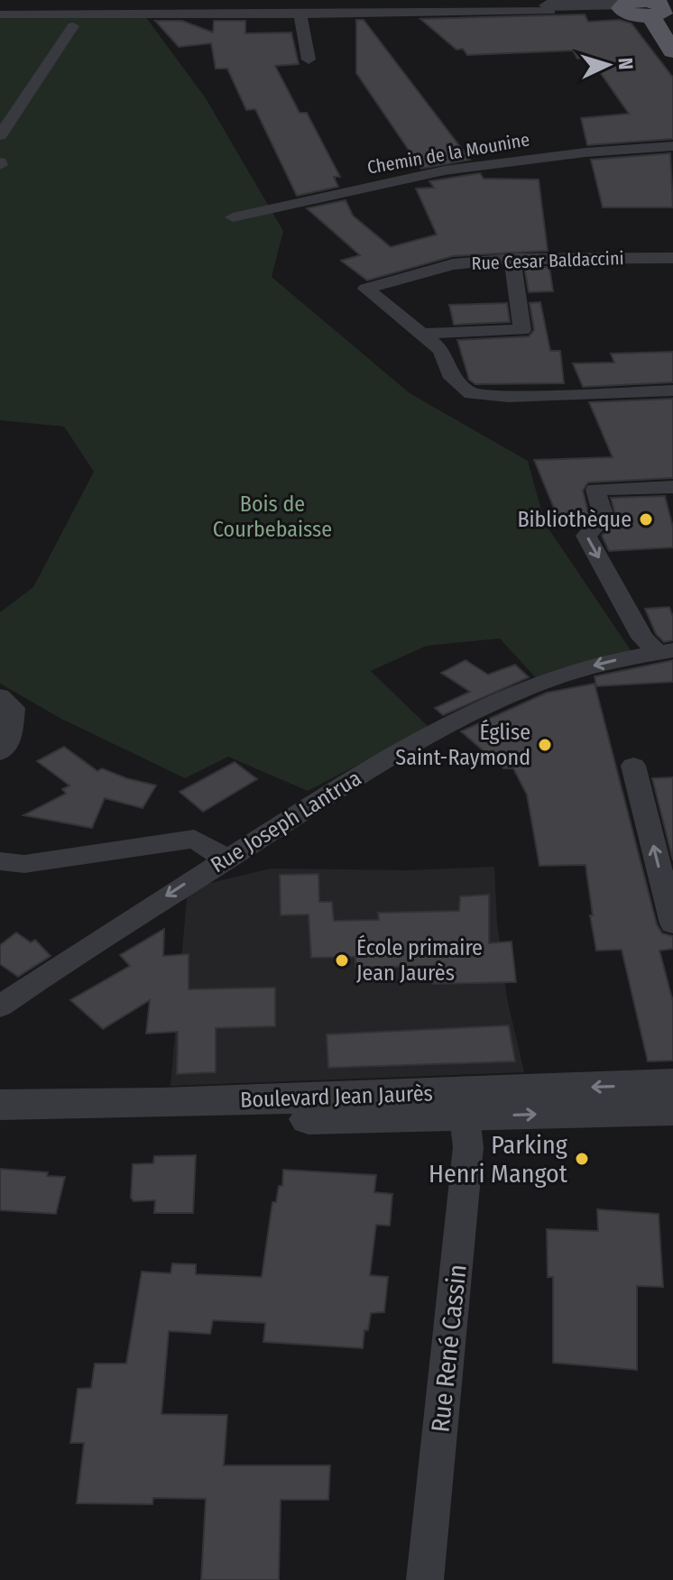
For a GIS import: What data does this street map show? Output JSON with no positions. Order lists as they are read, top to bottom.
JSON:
{
  "streets": {
    "street": [
      "Chemin de la Mounine",
      "Rue Cesar Baldaccini",
      "Rue Joseph Lantrua",
      "Boulevard Jean Jaurès",
      "Rue René Cassin"
    ]
  },
  "crossings": [
    ["Boulevard Jean Jaurès", "Rue René Cassin"]
  ],
  "one_way": ["Rue Joseph Lantrua"],
  "parks": ["Bois de Courbebaisse"],
  "places": [
    "Bibliothèque",
    "Église Saint-Raymond",
    "École primaire Jean Jaurès",
    "Parking Henri Mangot"
  ],
  "north": "right"
}
